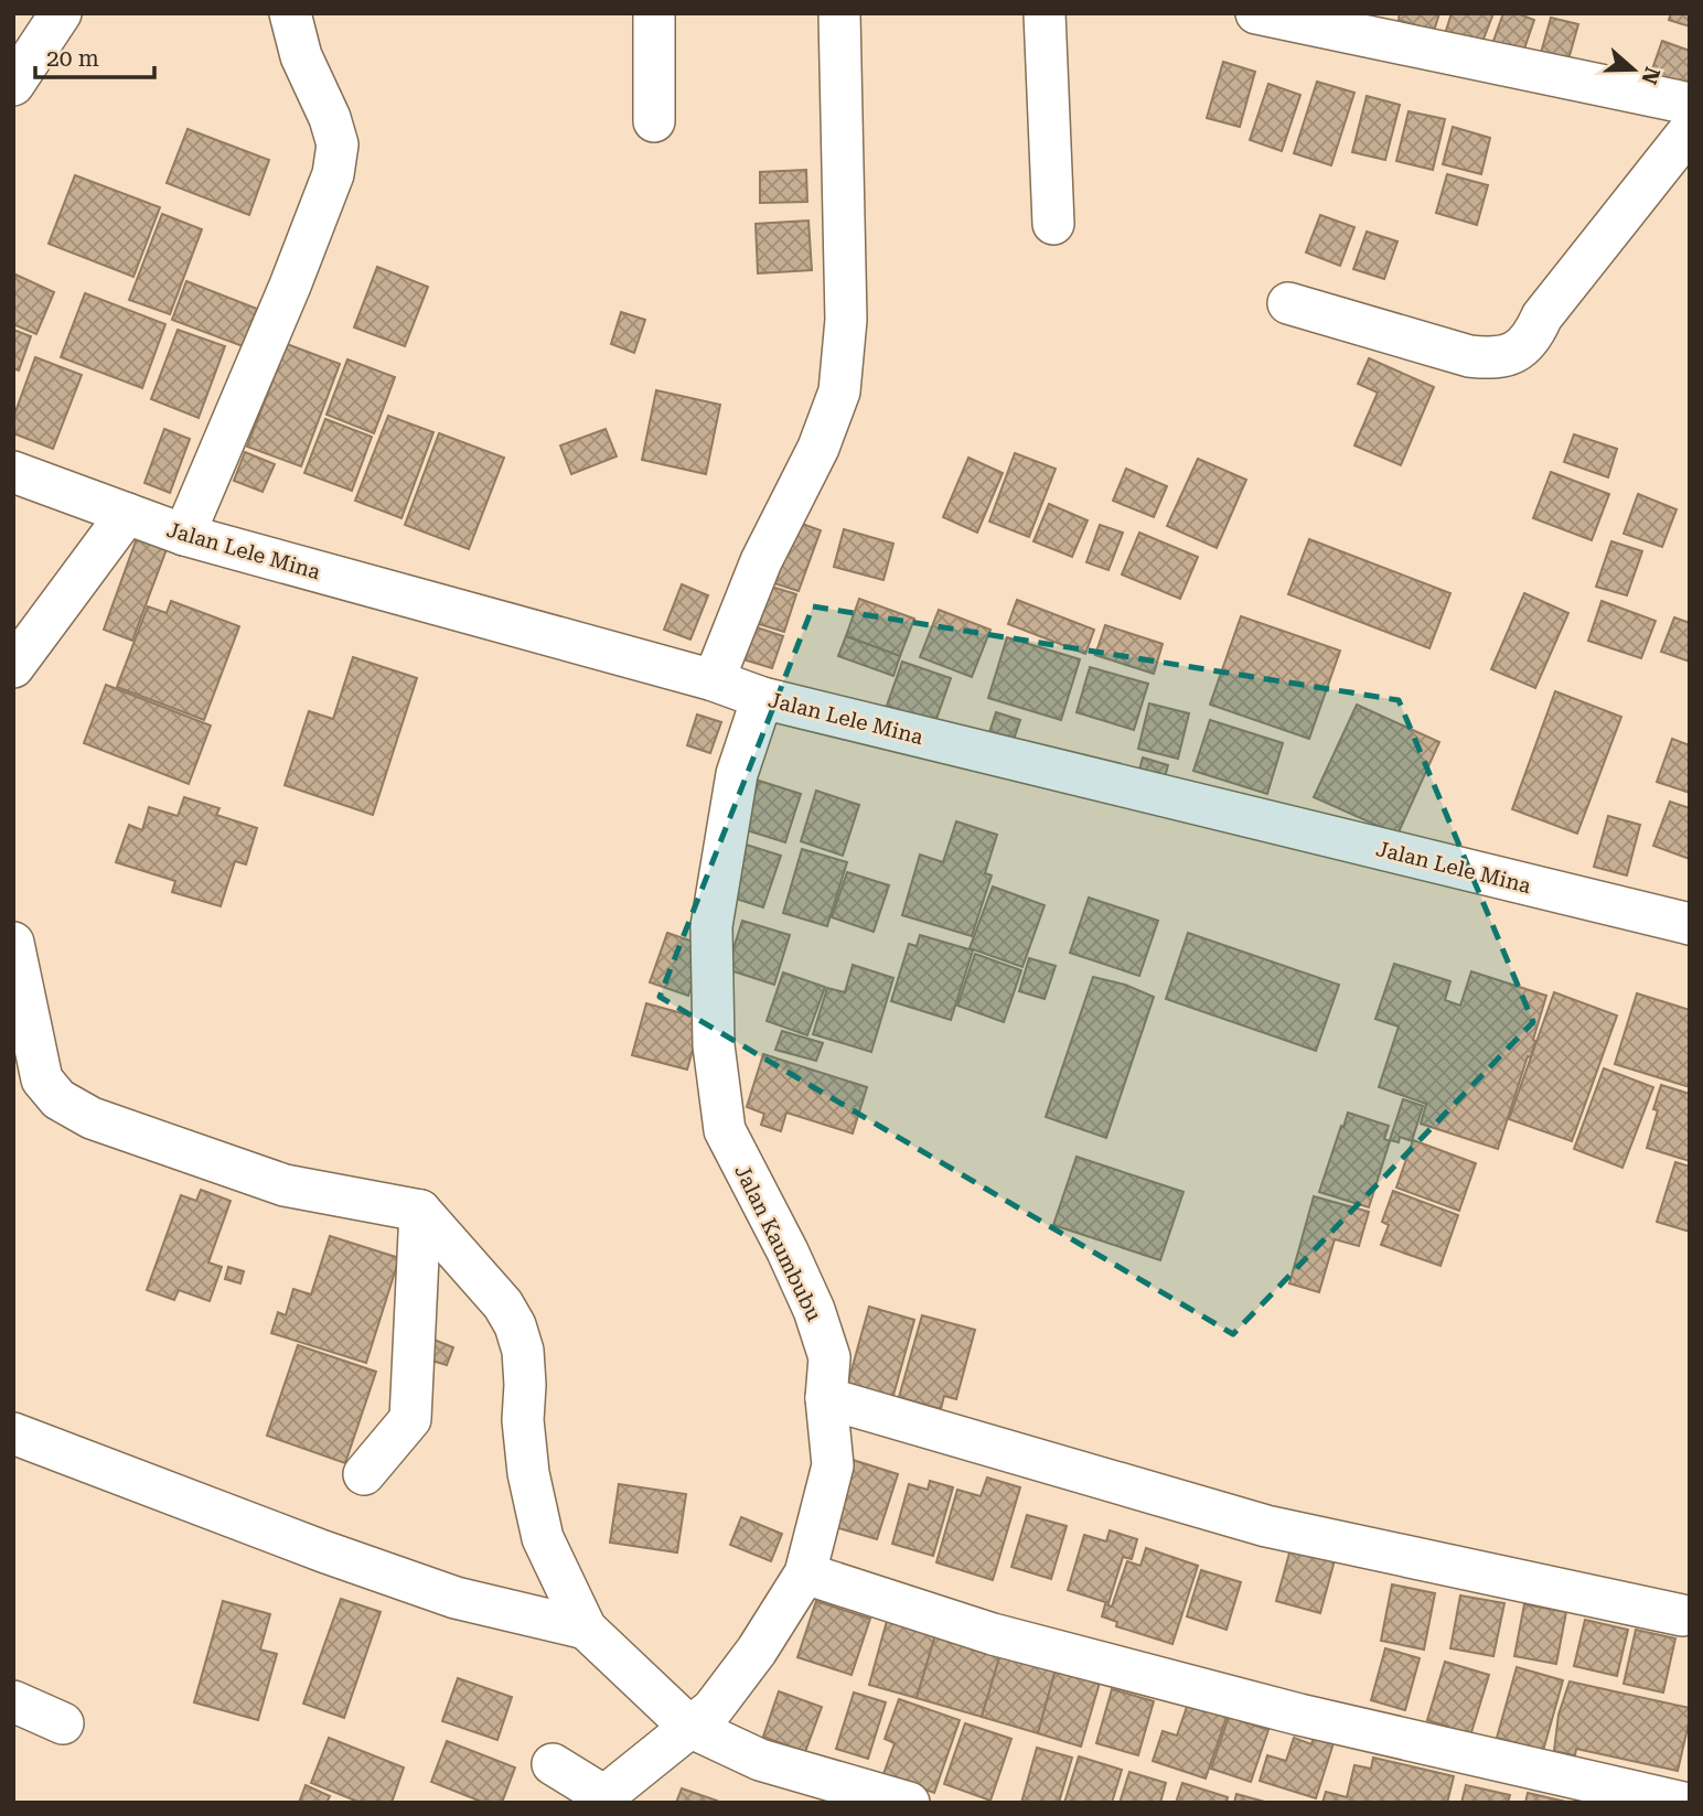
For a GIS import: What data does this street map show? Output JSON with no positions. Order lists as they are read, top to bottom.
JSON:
{
  "streets": {
    "street": ["Jalan Lele Mina", "Jalan Kaumbubu"]
  },
  "crossings": [
    ["Jalan Lele Mina", "Jalan Kaumbubu"]
  ],
  "scale_bar": "20 m",
  "north": "right"
}
